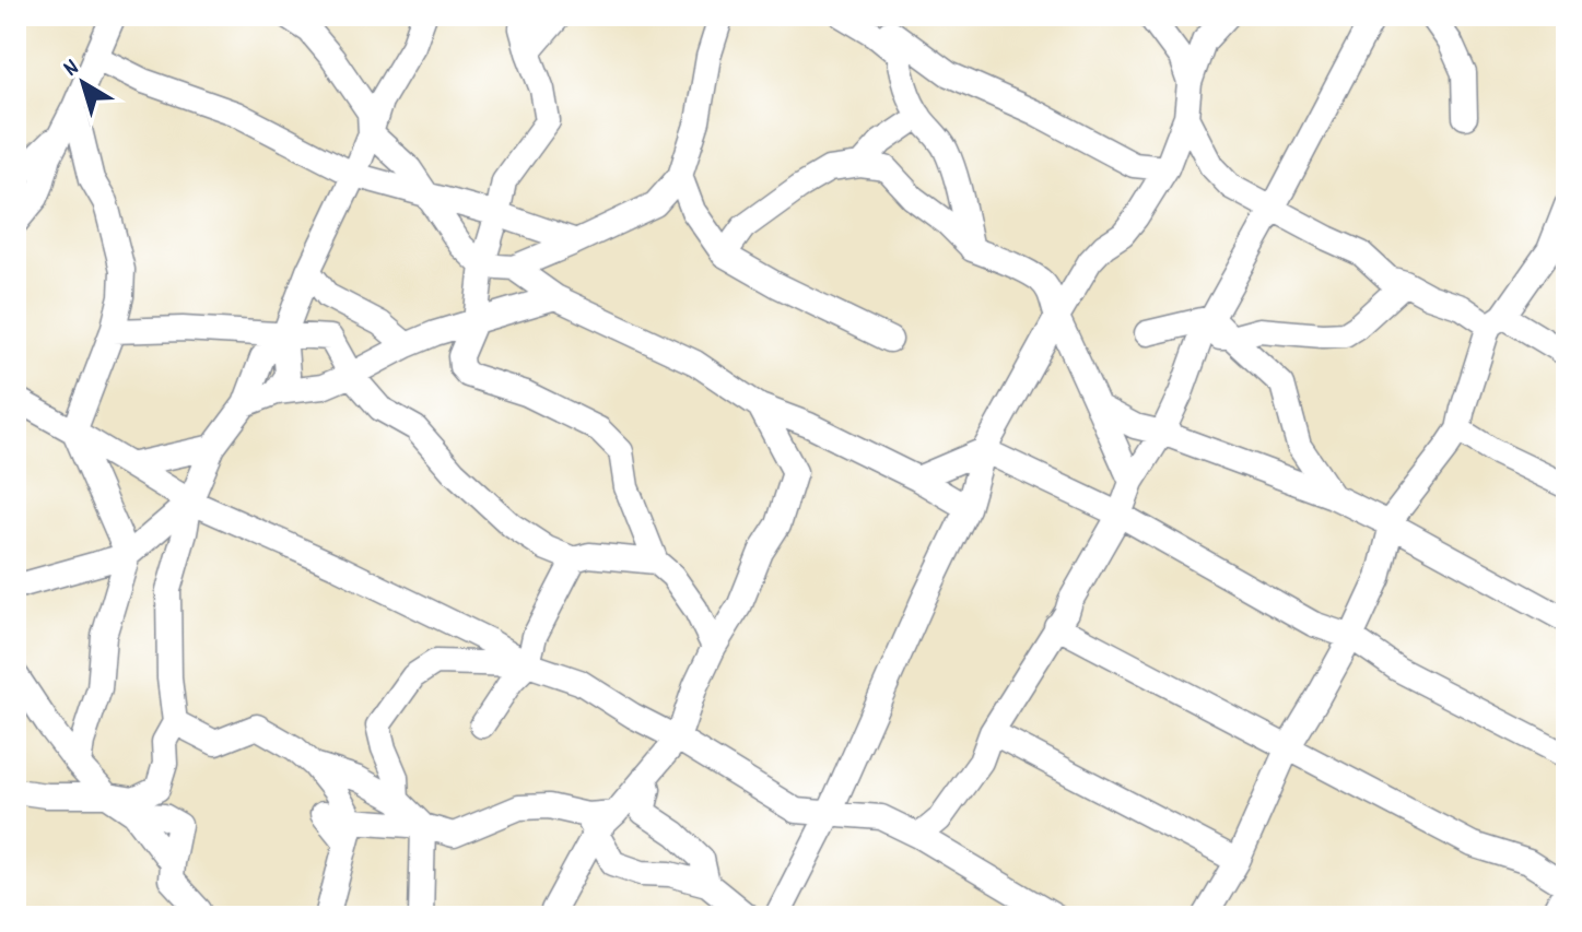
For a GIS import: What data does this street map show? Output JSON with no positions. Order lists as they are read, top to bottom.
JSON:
{
  "north": "top left"
}
